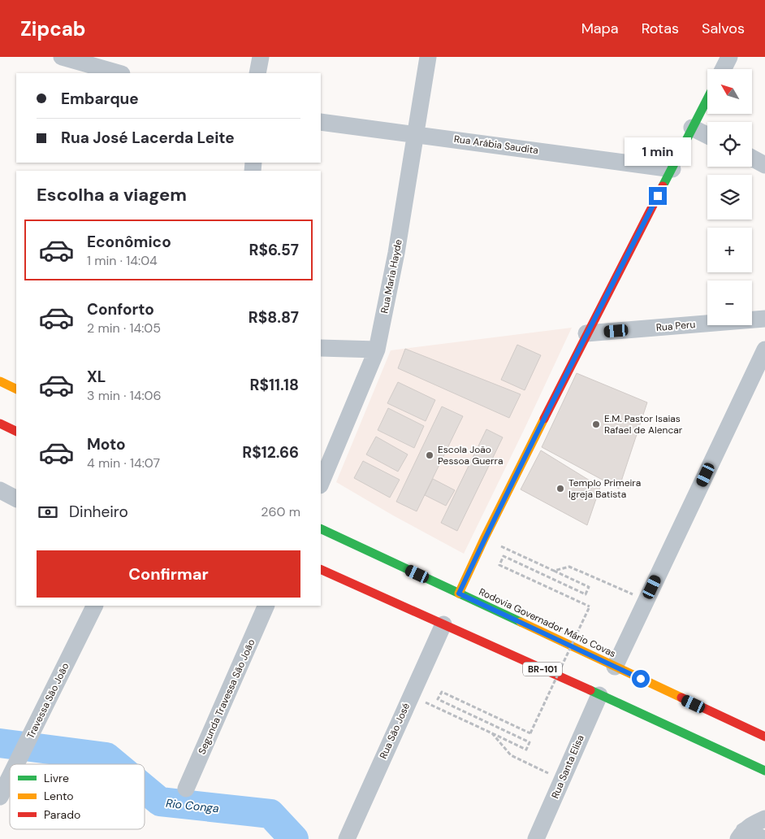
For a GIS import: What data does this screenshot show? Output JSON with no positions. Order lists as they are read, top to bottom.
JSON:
{
  "streets": {
    "main road": ["Rodovia Governador Mário Covas", "BR-101"],
    "street": [
      "Rua Arábia Saudita",
      "Rua Maria Hayde",
      "Rua Peru",
      "Segunda Travessa São João",
      "Travessa São João",
      "Rua São José",
      "Rua Santa Elisa"
    ]
  },
  "crossings": [
    ["Rua Arábia Saudita", "Rua Maria Hayde"],
    ["BR-101", "Rua São José"],
    ["BR-101", "Rua Santa Elisa"]
  ],
  "water": ["Rio Conga"],
  "places": ["E.M. Pastor Isaias Rafael de Alencar", "Escola João Pessoa Guerra", "Templo Primeira Igreja Batista"],
  "legend": ["Livre", "Lento", "Parado"],
  "north": "top left",
  "page": {
    "header": "Zipcab",
    "nav": ["Mapa", "Rotas", "Salvos"],
    "map_buttons": ["+", "−"],
    "banner": ["Embarque", "Rua José Lacerda Leite"],
    "bubble": "1 min",
    "heading": "Escolha a viagem",
    "list": [
      {
        "name": "Econômico",
        "note": "1 min · 14:04",
        "value": "R$6.57"
      },
      {
        "name": "Conforto",
        "note": "2 min · 14:05",
        "value": "R$8.87"
      },
      {
        "name": "XL",
        "note": "3 min · 14:06",
        "value": "R$11.18"
      },
      {
        "name": "Moto",
        "note": "4 min · 14:07",
        "value": "R$12.66"
      }
    ],
    "pay": ["Dinheiro", "260 m"],
    "buttons": "Confirmar"
  }
}
